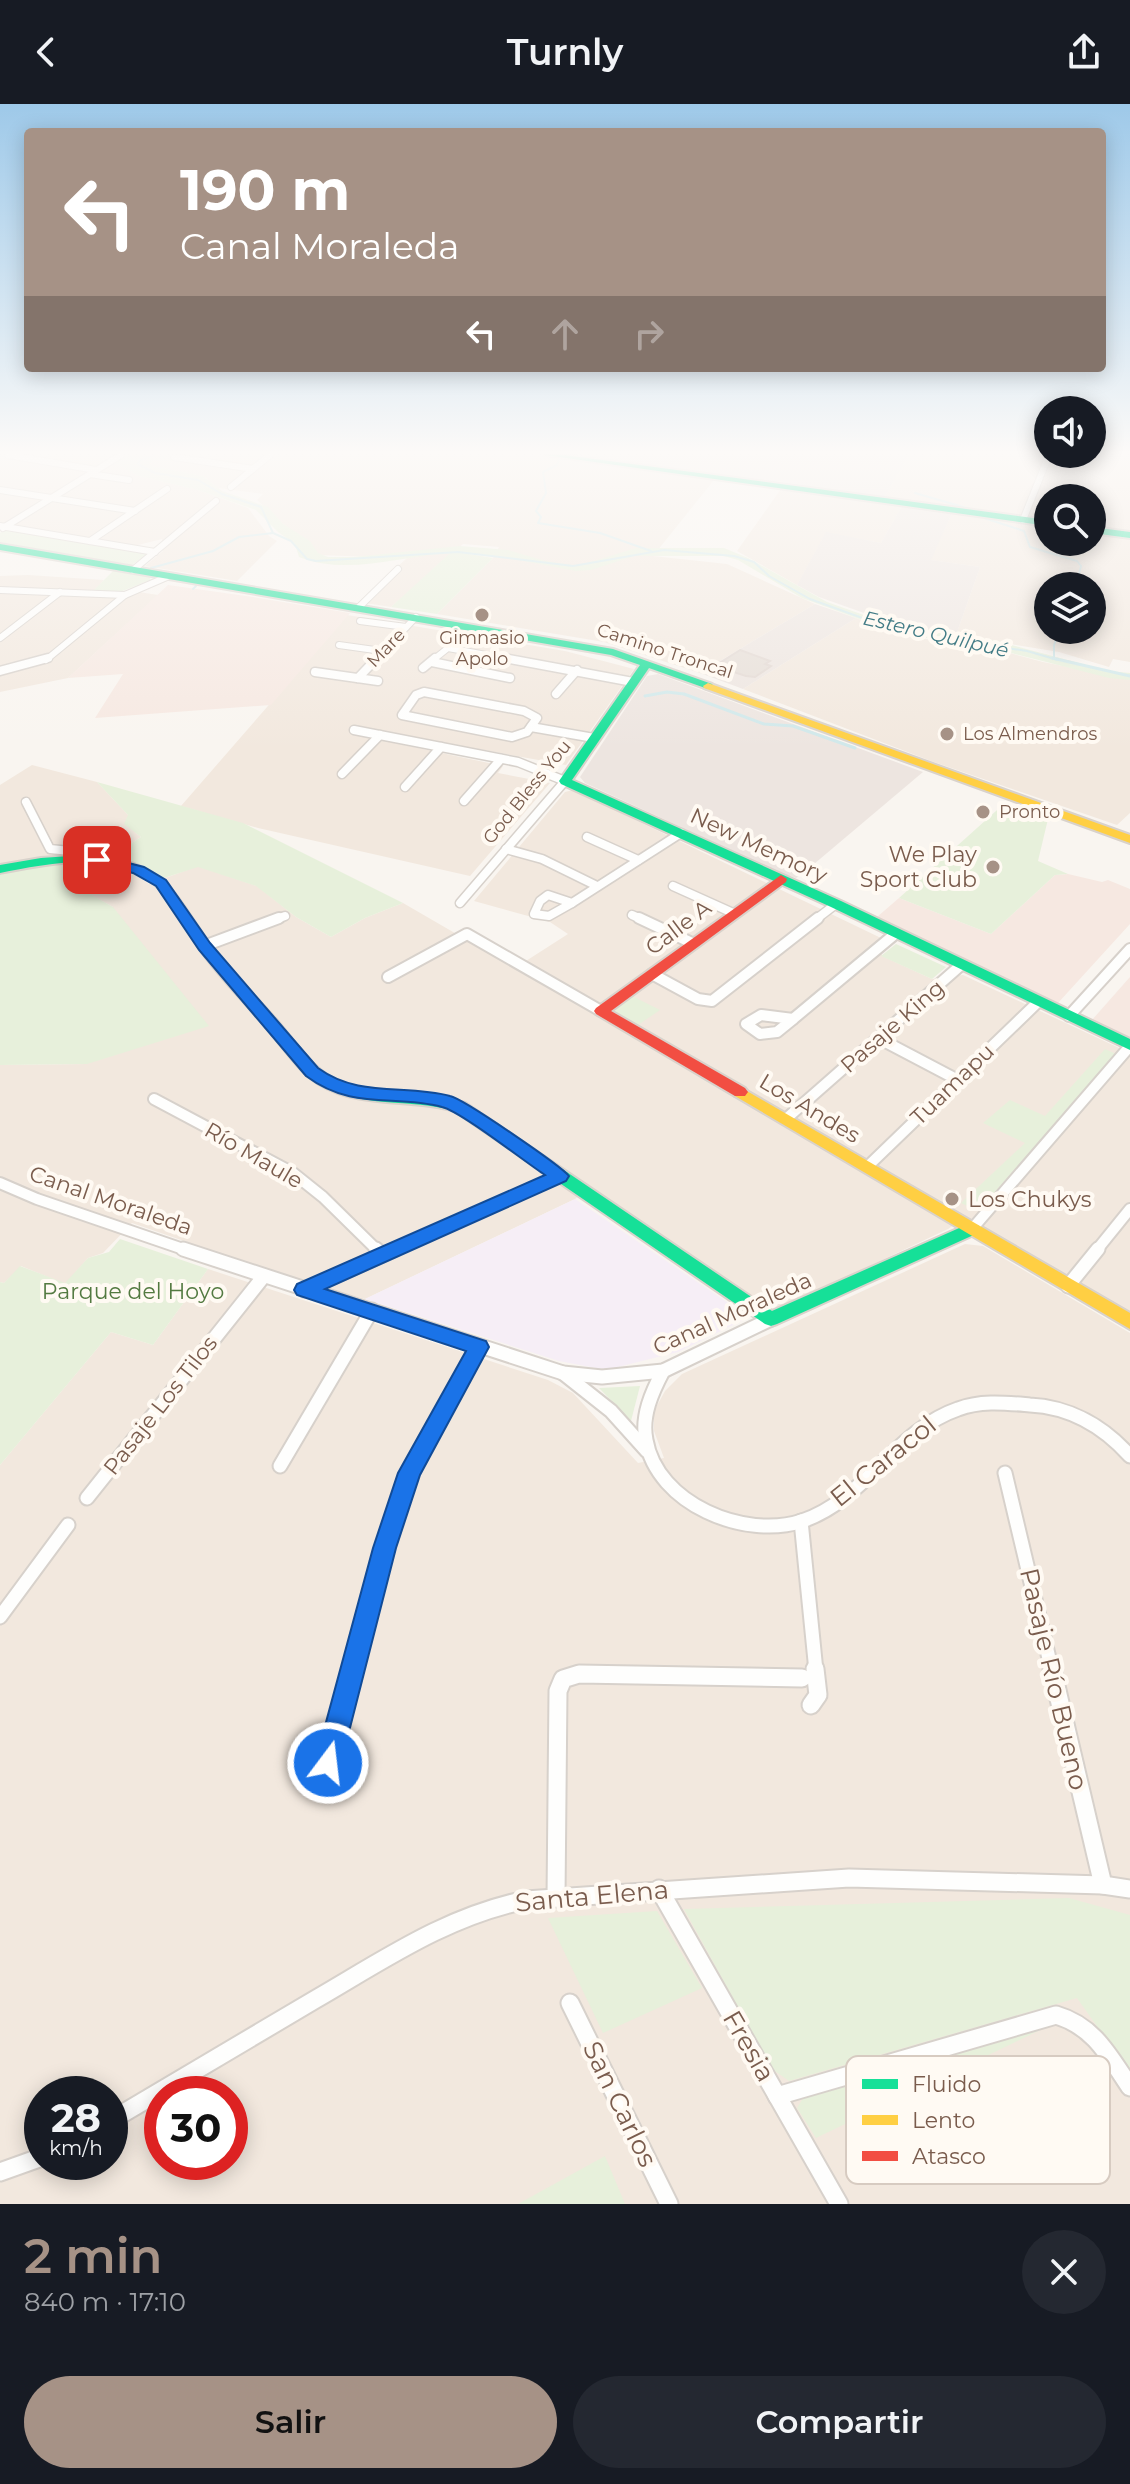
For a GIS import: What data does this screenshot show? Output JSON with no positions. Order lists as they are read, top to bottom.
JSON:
{
  "streets": {
    "street": [
      "Mare",
      "Camino Troncal",
      "God Bless You",
      "New Memory",
      "Calle A",
      "Pasaje King",
      "Tuamapu",
      "Los Andes",
      "Río Maule",
      "Canal Moraleda",
      "Pasaje Los Tilos",
      "El Caracol",
      "Pasaje Río Bueno",
      "Santa Elena",
      "Fresia",
      "San Carlos"
    ]
  },
  "crossings": [
    ["Mare", "Camino Troncal"],
    ["Camino Troncal", "God Bless You"],
    ["God Bless You", "New Memory"],
    ["New Memory", "Calle A"],
    ["New Memory", "Pasaje King"],
    ["New Memory", "Tuamapu"],
    ["New Memory", "Canal Moraleda"],
    ["Calle A", "Los Andes"],
    ["Pasaje King", "Los Andes"],
    ["Tuamapu", "Los Andes"],
    ["Los Andes", "Canal Moraleda"],
    ["Canal Moraleda", "Pasaje Los Tilos"],
    ["Canal Moraleda", "El Caracol"],
    ["Pasaje Río Bueno", "Santa Elena"],
    ["Santa Elena", "Fresia"]
  ],
  "water": ["Estero Quilpué"],
  "parks": ["Parque del Hoyo"],
  "places": [
    "Gimnasio Apolo",
    "Los Almendros",
    "Pronto",
    "We Play Sport Club",
    "Los Chukys"
  ],
  "legend": ["Fluido", "Lento", "Atasco"],
  "page": {
    "header": "Turnly",
    "turn": ["190 m", "Canal Moraleda"],
    "speed": "28 km/h",
    "limit": "30",
    "heading": ["2 min", "840 m · 17:10"],
    "buttons": ["Salir", "Compartir"]
  }
}
